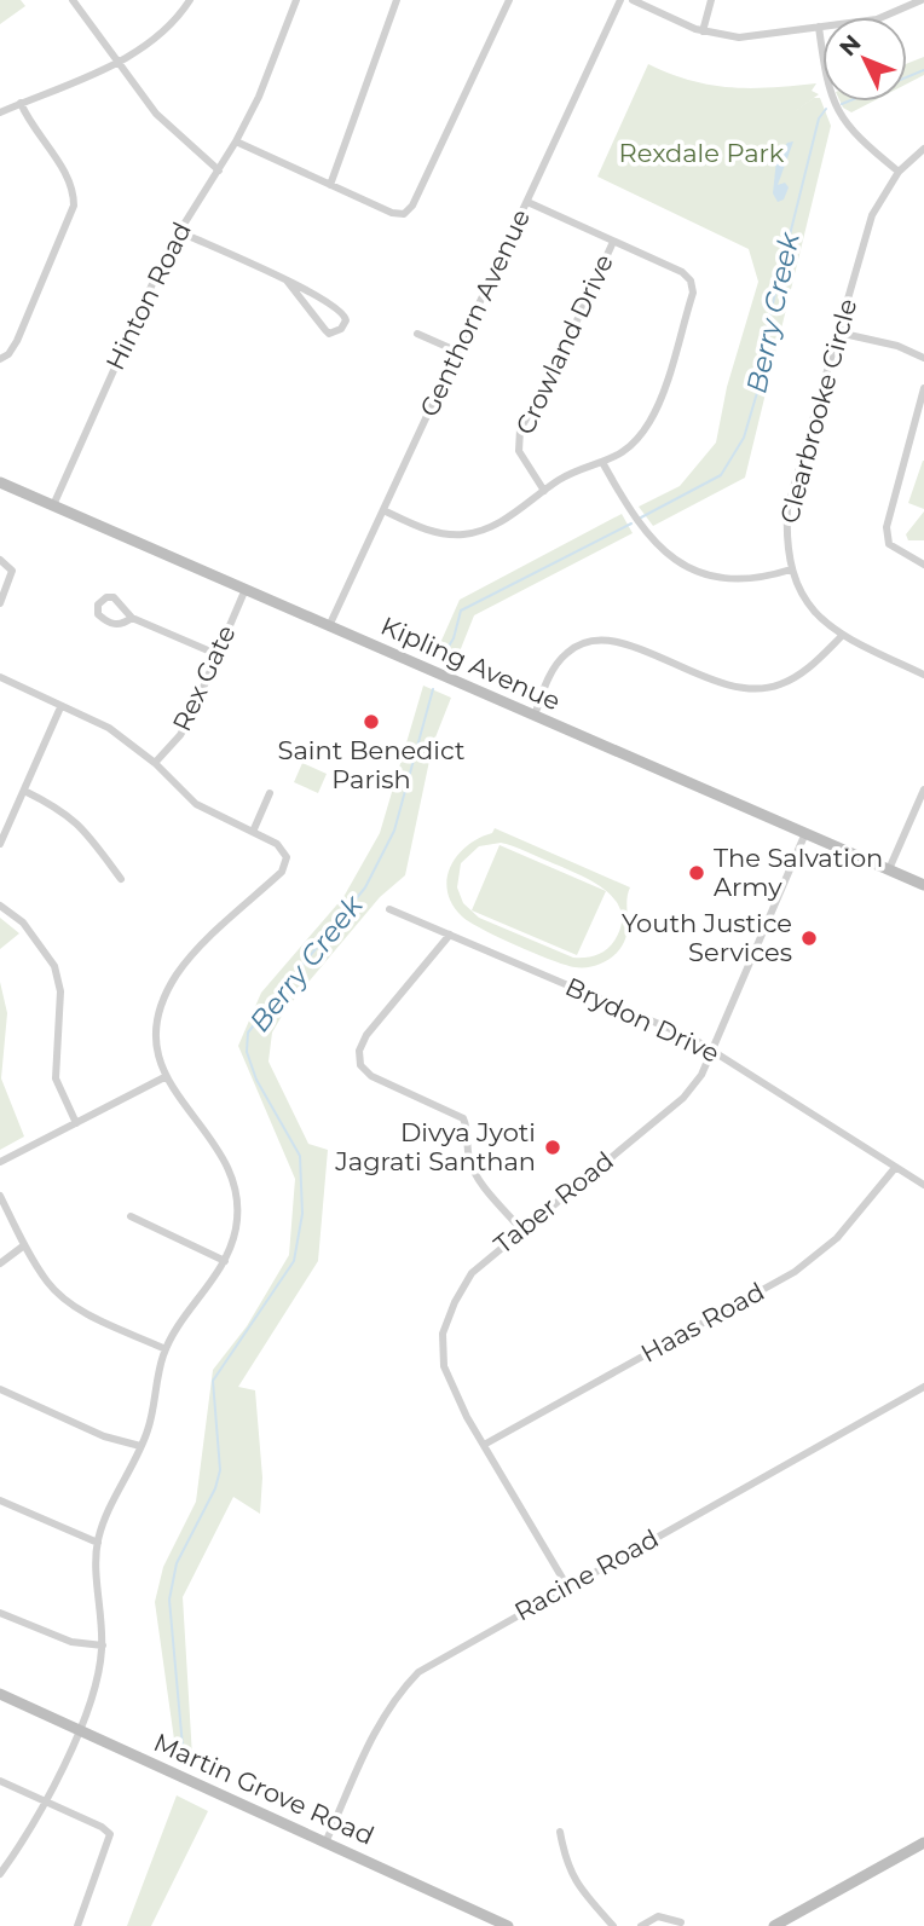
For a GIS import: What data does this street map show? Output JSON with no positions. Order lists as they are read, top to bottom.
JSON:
{
  "streets": {
    "main road": ["Kipling Avenue", "Martin Grove Road"],
    "street": [
      "Hinton Road",
      "Genthorn Avenue",
      "Crowland Drive",
      "Clearbrooke Circle",
      "Rex Gate",
      "Brydon Drive",
      "Taber Road",
      "Haas Road",
      "Racine Road"
    ]
  },
  "crossings": [
    ["Hinton Road", "Kipling Avenue"],
    ["Genthorn Avenue", "Kipling Avenue"],
    ["Kipling Avenue", "Rex Gate"],
    ["Kipling Avenue", "Taber Road"],
    ["Brydon Drive", "Taber Road"],
    ["Brydon Drive", "Haas Road"],
    ["Taber Road", "Haas Road"],
    ["Taber Road", "Racine Road"],
    ["Racine Road", "Martin Grove Road"]
  ],
  "water": ["Berry Creek"],
  "parks": ["Rexdale Park"],
  "places": [
    "Saint Benedict Parish",
    "The Salvation Army",
    "Youth Justice Services",
    "Divya Jyoti Jagrati Santhan"
  ],
  "north": "top left"
}
